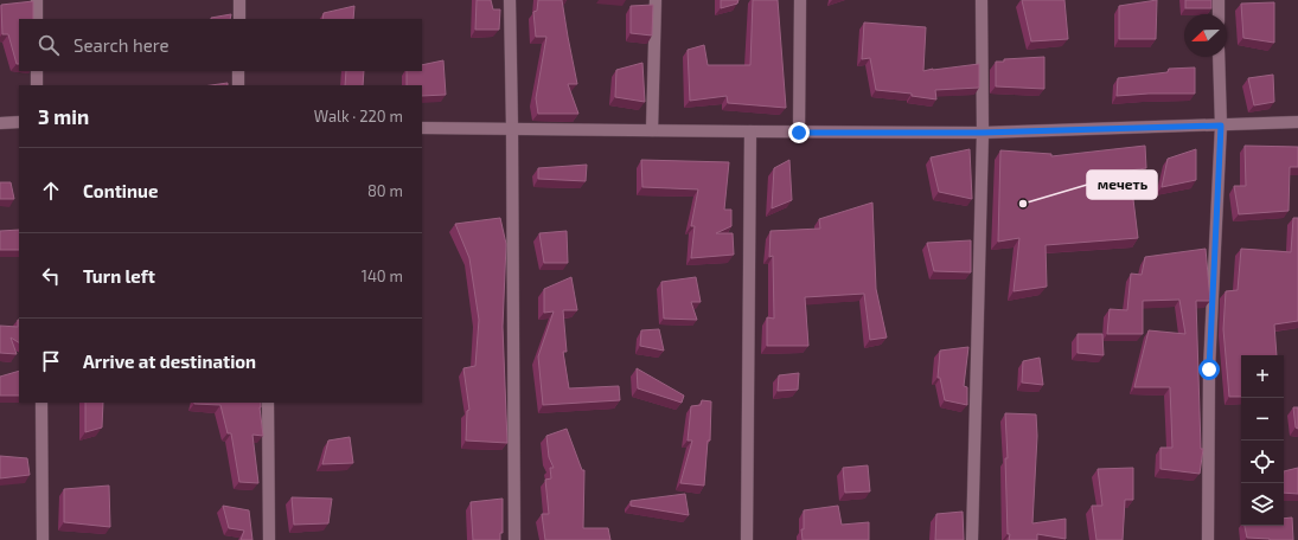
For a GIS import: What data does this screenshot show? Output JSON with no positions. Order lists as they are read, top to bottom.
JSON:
{
  "places": ["мечеть"],
  "north": "bottom left",
  "page": {
    "search": "Search here",
    "heading": ["3 min", "Walk · 220 m"],
    "list": [
      ["Continue", "80 m"],
      ["Turn left", "140 m"],
      "Arrive at destination"
    ],
    "map_buttons": ["+", "−"]
  }
}
